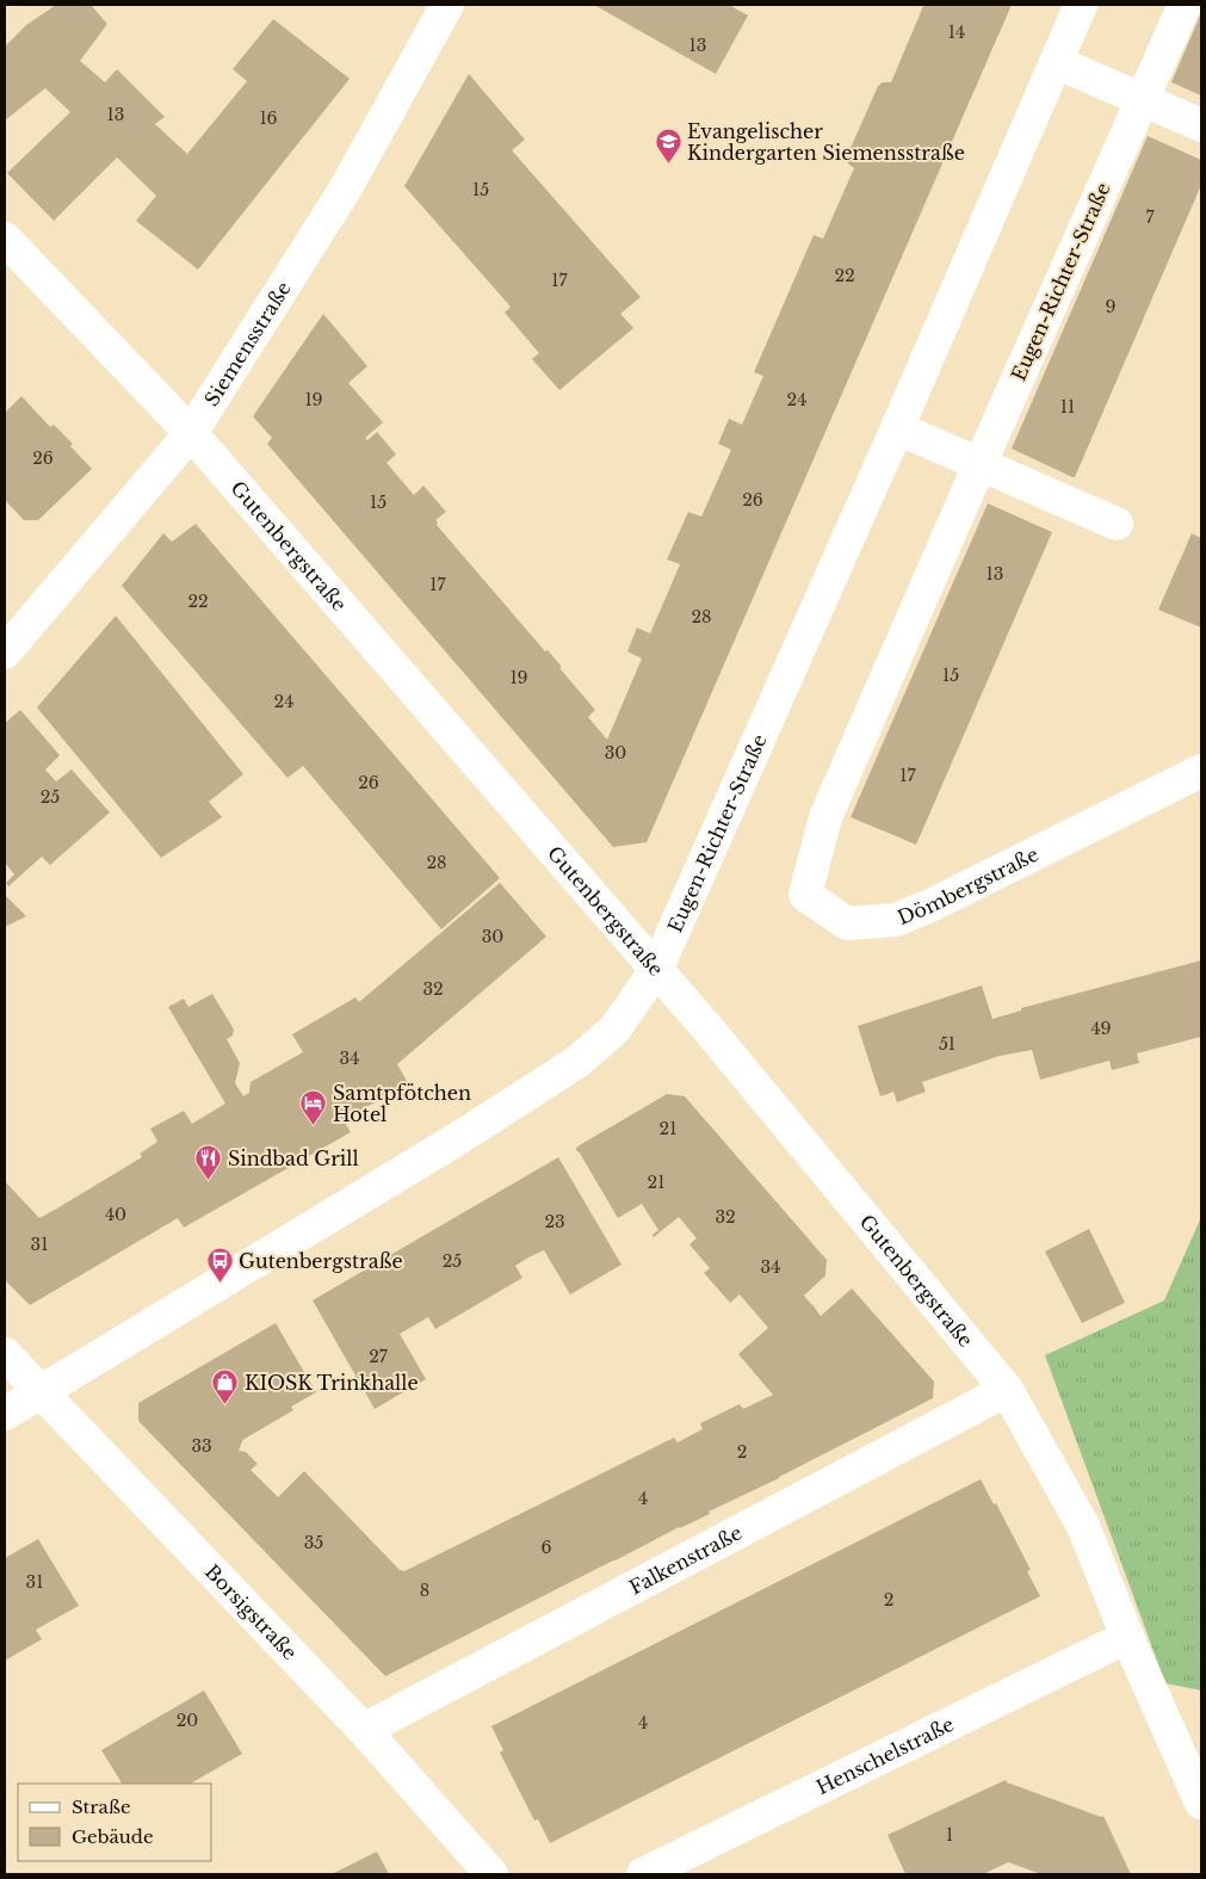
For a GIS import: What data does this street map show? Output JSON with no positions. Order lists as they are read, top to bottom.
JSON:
{
  "streets": {
    "street": [
      "Eugen-Richter-Straße",
      "Siemensstraße",
      "Gutenbergstraße",
      "Dömbergstraße",
      "Falkenstraße",
      "Borsigstraße",
      "Henschelstraße"
    ]
  },
  "crossings": [
    ["Eugen-Richter-Straße", "Gutenbergstraße"],
    ["Eugen-Richter-Straße", "Dömbergstraße"],
    ["Eugen-Richter-Straße", "Borsigstraße"],
    ["Siemensstraße", "Gutenbergstraße"],
    ["Gutenbergstraße", "Falkenstraße"],
    ["Gutenbergstraße", "Henschelstraße"],
    ["Falkenstraße", "Borsigstraße"]
  ],
  "places": {
    "school or university": ["Evangelischer Kindergarten Siemensstraße"],
    "hotel": ["Samtpfötchen Hotel"],
    "restaurant": ["Sindbad Grill"],
    "bus stop": ["Gutenbergstraße"],
    "shop": ["KIOSK Trinkhalle"]
  },
  "house_numbers": [
    "14",
    "13",
    "13",
    "16",
    "15",
    "7",
    "22",
    "17",
    "9",
    "19",
    "24",
    "11",
    "26",
    "26",
    "15",
    "13",
    "17",
    "22",
    "28",
    "15",
    "19",
    "24",
    "30",
    "17",
    "26",
    "25",
    "28",
    "30",
    "32",
    "49",
    "51",
    "34",
    "21",
    "21",
    "40",
    "32",
    "23",
    "31",
    "25",
    "34",
    "27",
    "33",
    "2",
    "4",
    "35",
    "6",
    "31",
    "8",
    "2",
    "20",
    "4",
    "1"
  ],
  "legend": ["Straße", "Gebäude"]
}
